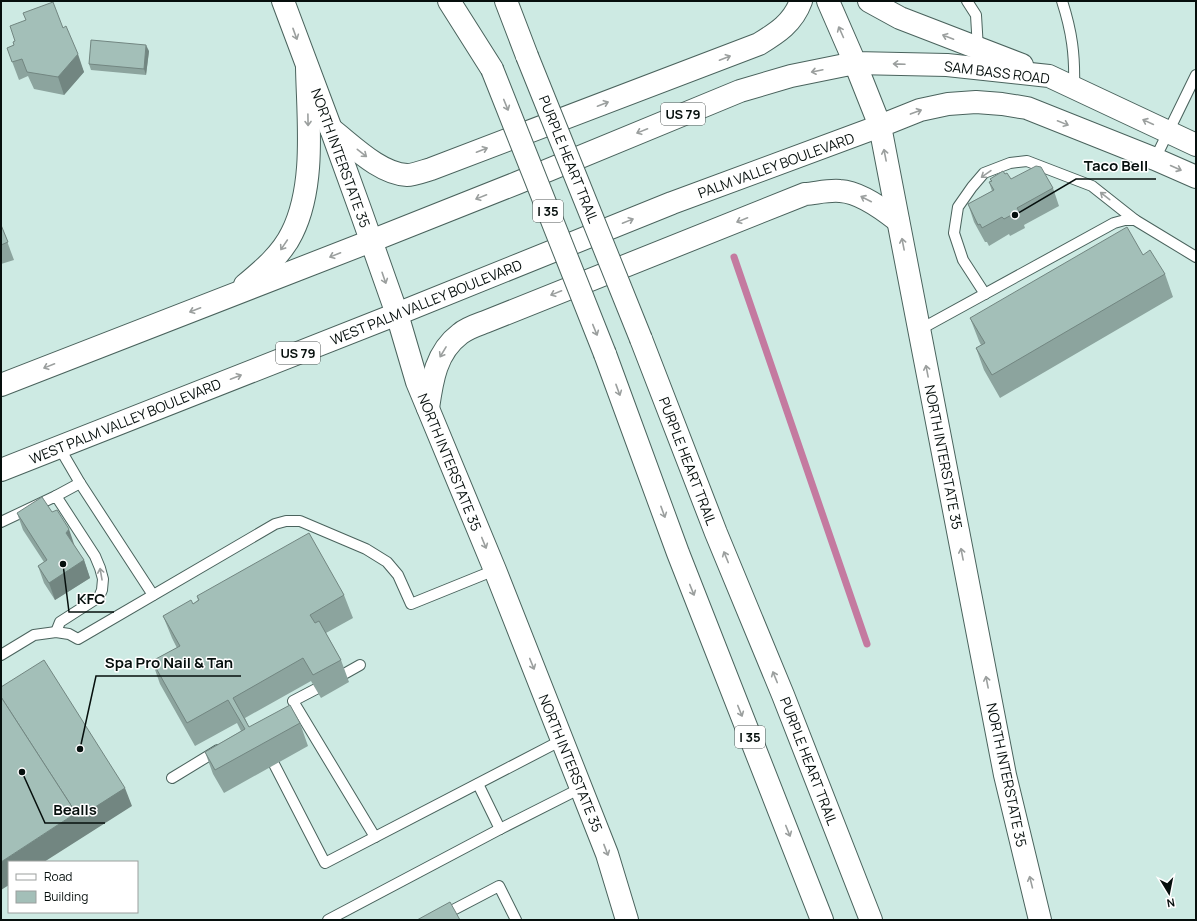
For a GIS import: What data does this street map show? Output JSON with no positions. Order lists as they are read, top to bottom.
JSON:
{
  "streets": {
    "main road": [
      "SAM BASS ROAD",
      "US 79",
      "NORTH INTERSTATE 35",
      "PURPLE HEART TRAIL",
      "PALM VALLEY BOULEVARD",
      "I 35",
      "WEST PALM VALLEY BOULEVARD"
    ]
  },
  "crossings": [
    ["SAM BASS ROAD", "US 79"],
    ["SAM BASS ROAD", "NORTH INTERSTATE 35"],
    ["US 79", "NORTH INTERSTATE 35"],
    ["NORTH INTERSTATE 35", "PALM VALLEY BOULEVARD"],
    ["NORTH INTERSTATE 35", "WEST PALM VALLEY BOULEVARD"],
    ["PALM VALLEY BOULEVARD", "WEST PALM VALLEY BOULEVARD"]
  ],
  "places": [
    "Taco Bell",
    "KFC",
    "Spa Pro Nail & Tan",
    "Bealls"
  ],
  "legend": ["Road", "Building"],
  "north": "bottom"
}
